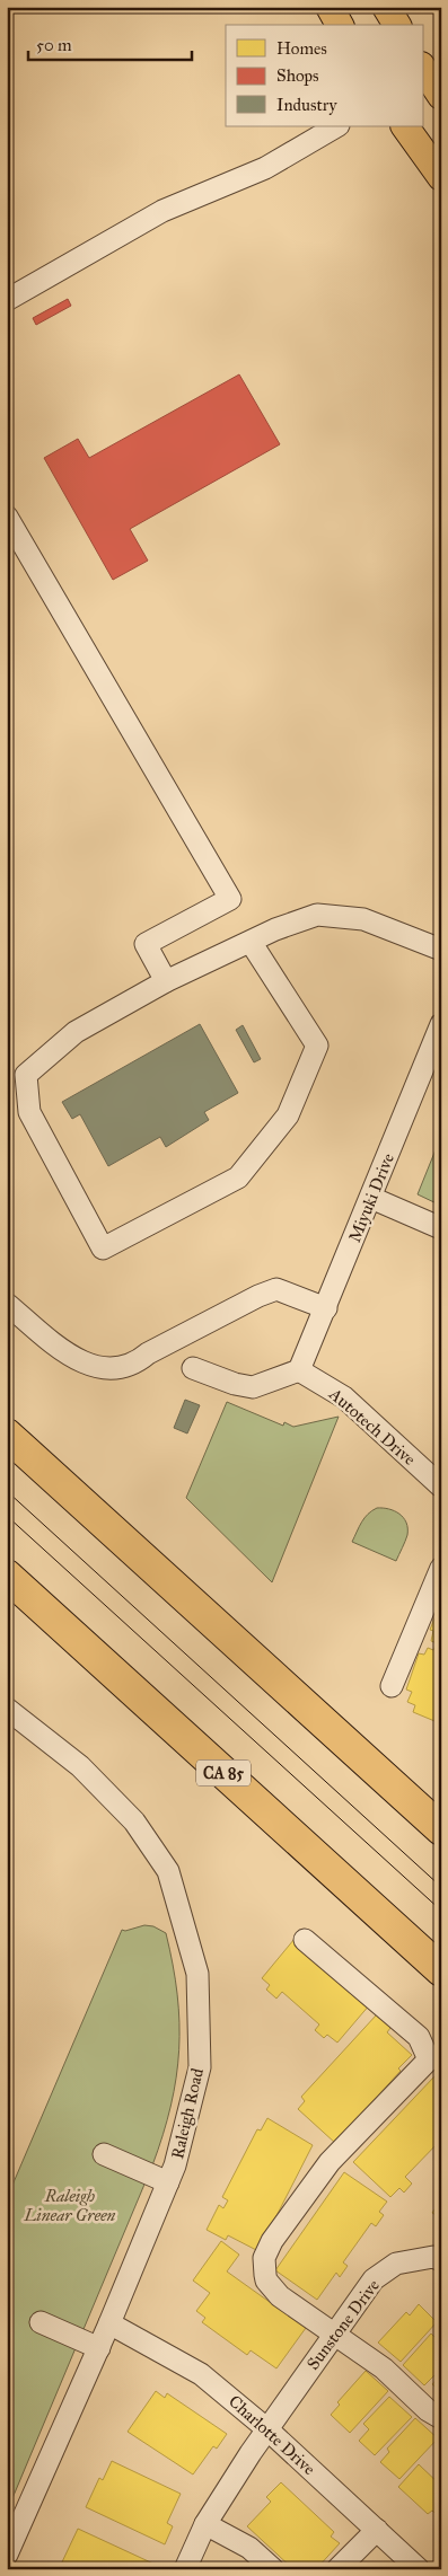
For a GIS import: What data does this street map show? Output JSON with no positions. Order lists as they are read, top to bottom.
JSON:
{
  "streets": {
    "highway": ["CA 85"],
    "street": [
      "Miyuki Drive",
      "Autotech Drive",
      "Raleigh Road",
      "Sunstone Drive",
      "Charlotte Drive"
    ]
  },
  "crossings": [
    ["Miyuki Drive", "Autotech Drive"],
    ["Raleigh Road", "Charlotte Drive"],
    ["Sunstone Drive", "Charlotte Drive"]
  ],
  "parks": ["Raleigh Linear Green"],
  "legend": ["Homes", "Shops", "Industry"],
  "scale_bar": "50 m"
}
